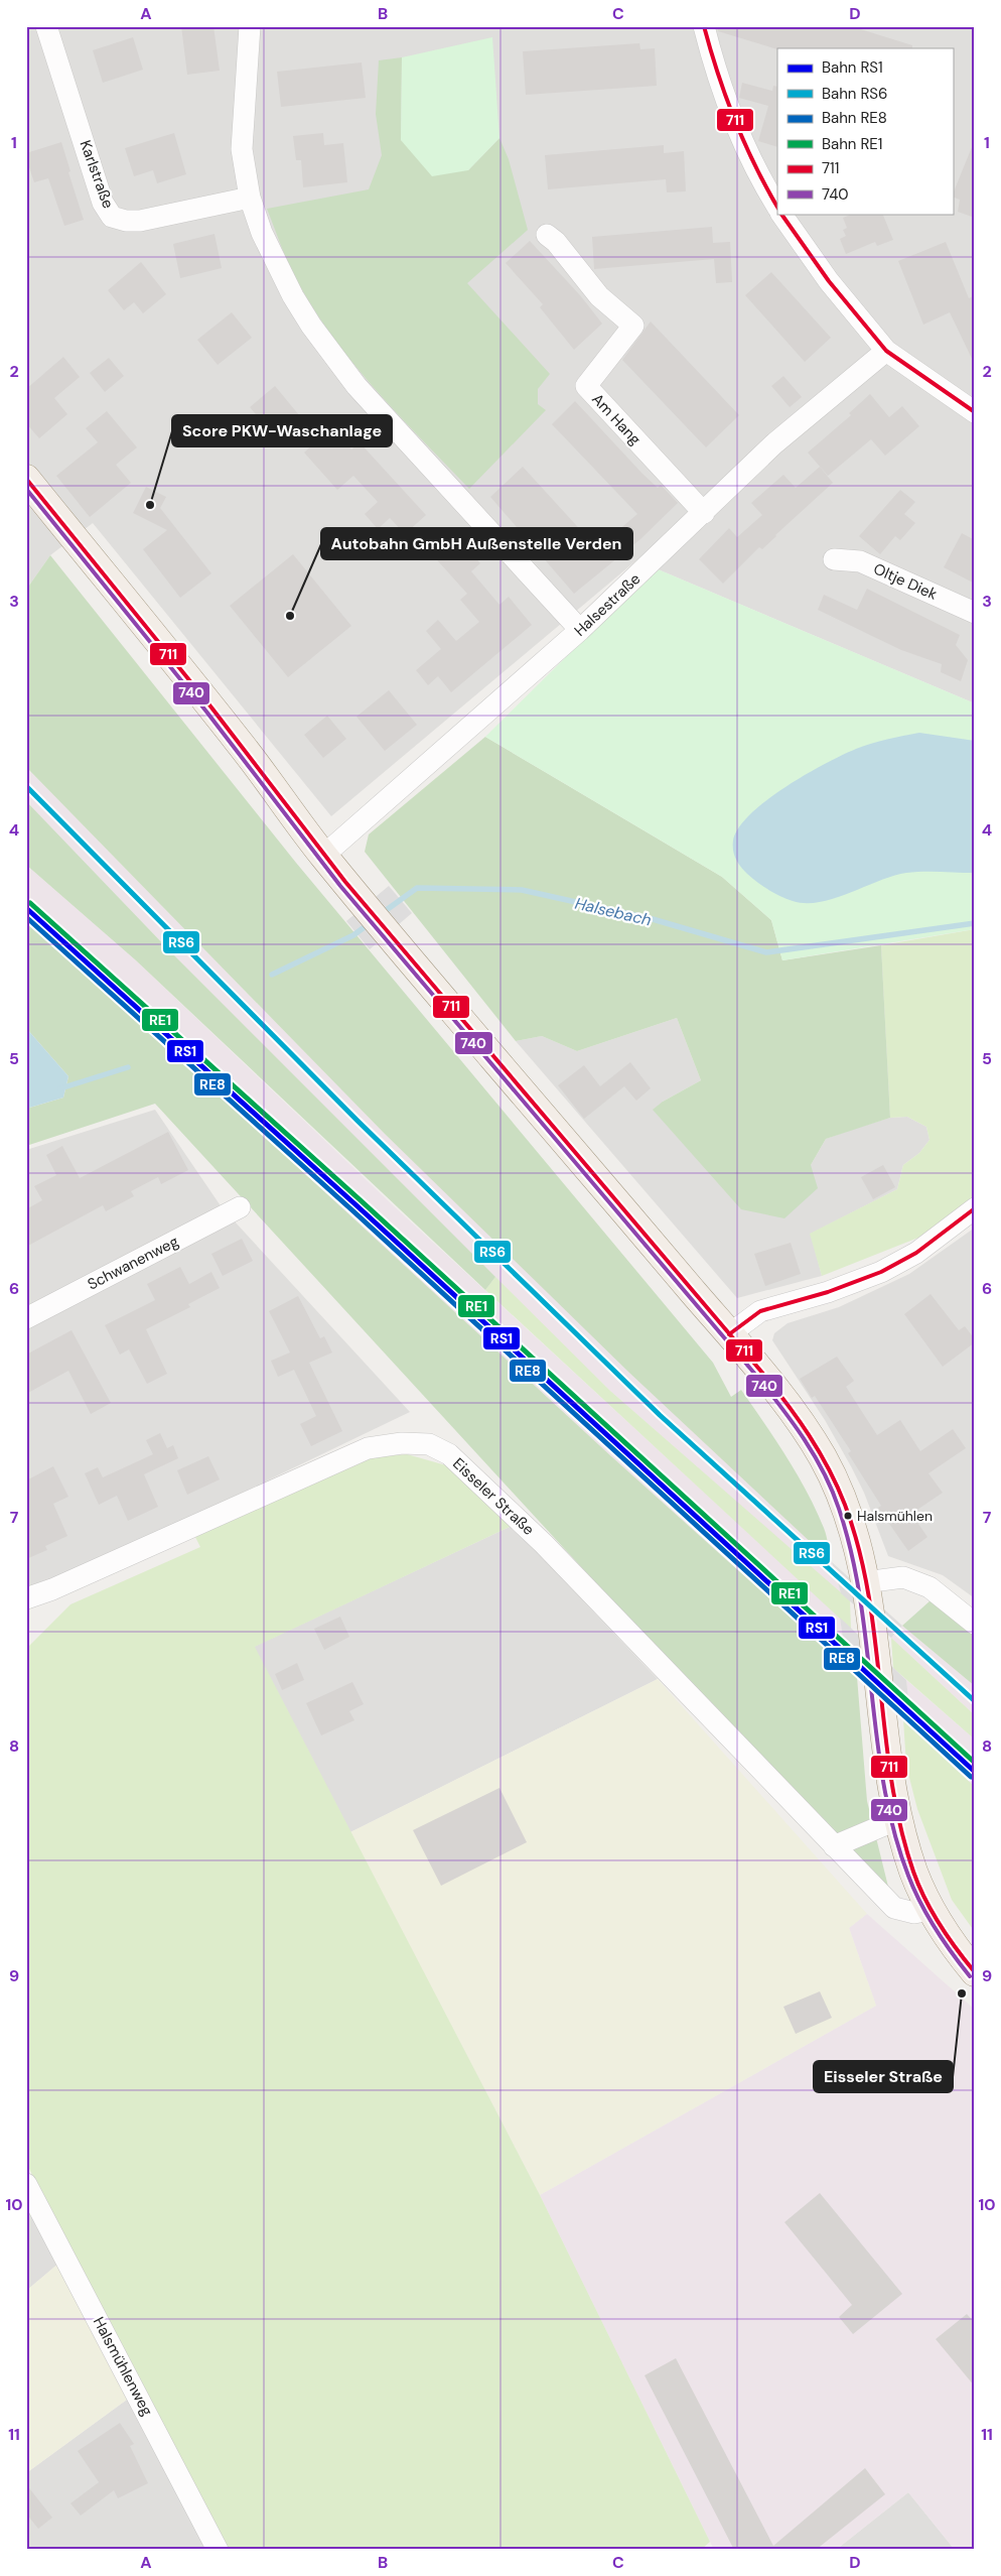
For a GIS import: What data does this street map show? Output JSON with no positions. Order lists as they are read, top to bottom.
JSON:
{
  "streets": {
    "street": [
      "Karlstraße",
      "Am Hang",
      "Oltje Diek",
      "Halsestraße",
      "Schwanenweg",
      "Eisseler Straße",
      "Halsmühlenweg"
    ]
  },
  "crossings": [
    ["Am Hang", "Halsestraße"]
  ],
  "water": ["Halsebach"],
  "places": [
    "Score PKW-Waschanlage",
    "Autobahn GmbH Außenstelle Verden",
    "Halsmühlen",
    "Eisseler Straße"
  ],
  "lines": [
    "transit line 711",
    "transit line 740",
    "rail line RS6",
    "rail line RE1",
    "rail line RS1",
    "rail line RE8"
  ],
  "legend": [
    "Bahn RS1",
    "Bahn RS6",
    "Bahn RE8",
    "Bahn RE1",
    "711",
    "740"
  ],
  "grid": {
    "columns": [
      "A",
      "B",
      "C",
      "D"
    ],
    "rows": [
      "1",
      "2",
      "3",
      "4",
      "5",
      "6",
      "7",
      "8",
      "9",
      "10",
      "11"
    ]
  }
}
